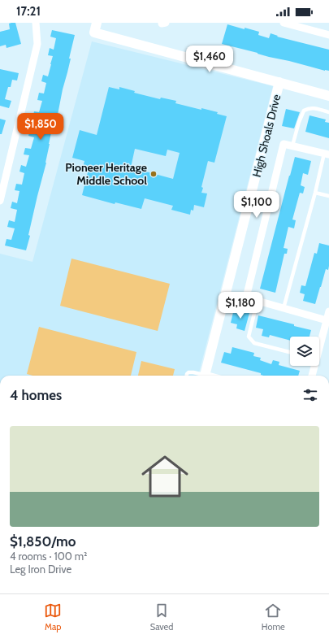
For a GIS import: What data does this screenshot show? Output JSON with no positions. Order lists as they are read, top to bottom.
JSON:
{
  "streets": {
    "street": ["High Shoals Drive"]
  },
  "places": ["Pioneer Heritage Middle School"],
  "page": {
    "status": "17:21",
    "price": [
      "$1,460",
      "$1,850",
      "$1,100",
      "$1,180"
    ],
    "heading": "4 homes",
    "list": [
      {
        "name": "$1,850/mo",
        "note": "4 rooms · 100 m² · Leg Iron Drive"
      }
    ],
    "tabs": ["Map", "Saved", "Home"]
  }
}
